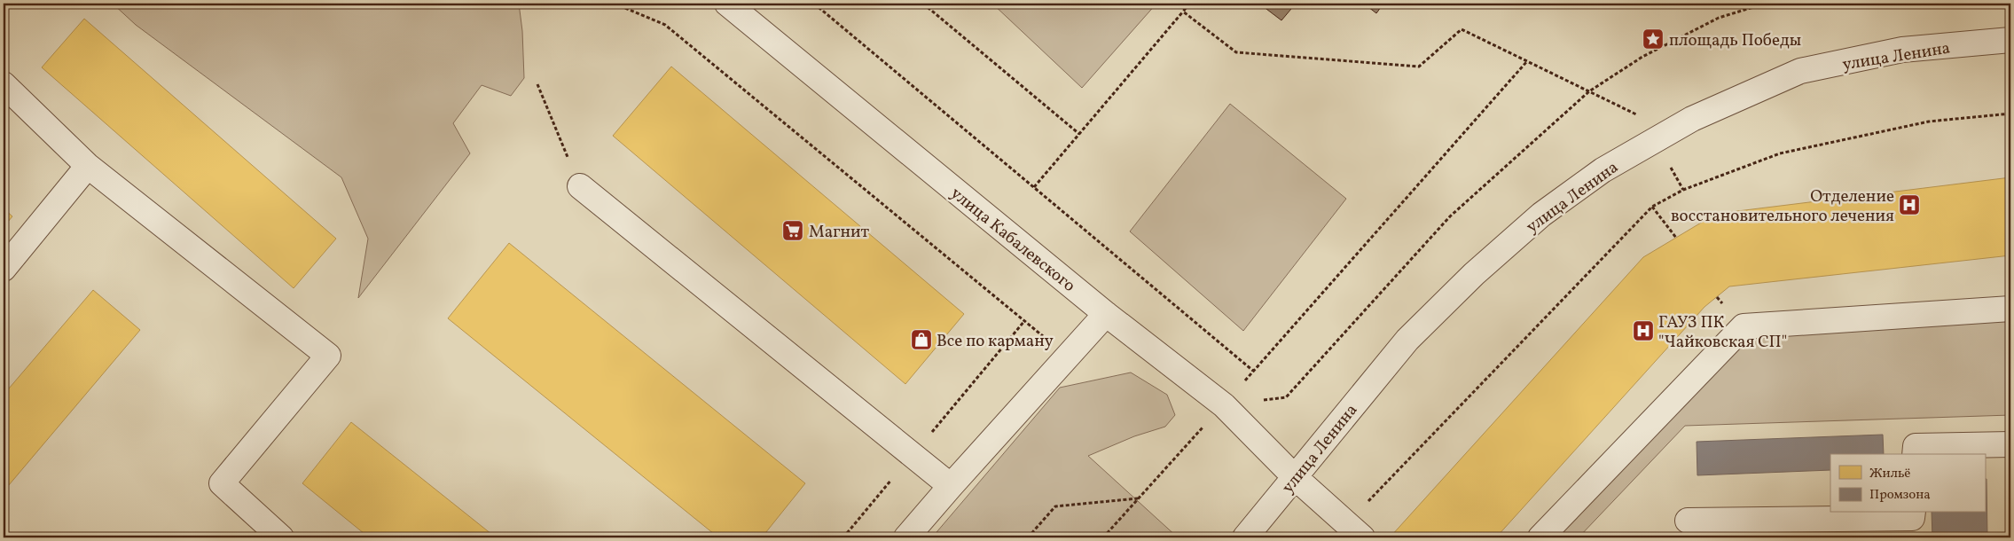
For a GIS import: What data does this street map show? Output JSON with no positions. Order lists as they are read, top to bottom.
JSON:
{
  "streets": {
    "street": ["улица Ленина", "улица Кабалевского"]
  },
  "crossings": [
    ["улица Ленина", "улица Кабалевского"]
  ],
  "places": {
    "place": ["площадь Победы"],
    "hospital": ["Отделение восстановительного лечения", "ГАУЗ ПК \"Чайковская СП\""],
    "supermarket": ["Магнит"],
    "shop": ["Все по карману"]
  },
  "legend": ["Жильё", "Промзона"]
}
